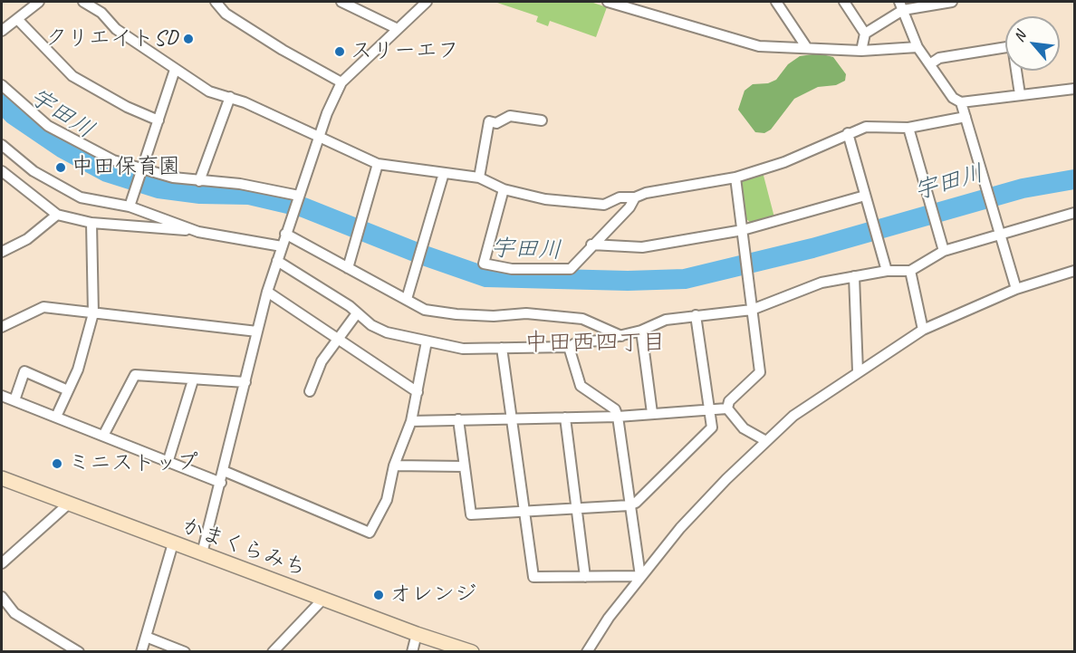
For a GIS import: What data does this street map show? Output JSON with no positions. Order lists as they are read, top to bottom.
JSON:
{
  "streets": {
    "main road": ["かまくらみち"]
  },
  "districts": ["中田西四丁目"],
  "water": ["宇田川"],
  "places": [
    "クリエイトSD",
    "スリーエフ",
    "中田保育園",
    "ミニストップ",
    "オレンジ"
  ],
  "north": "top left"
}
